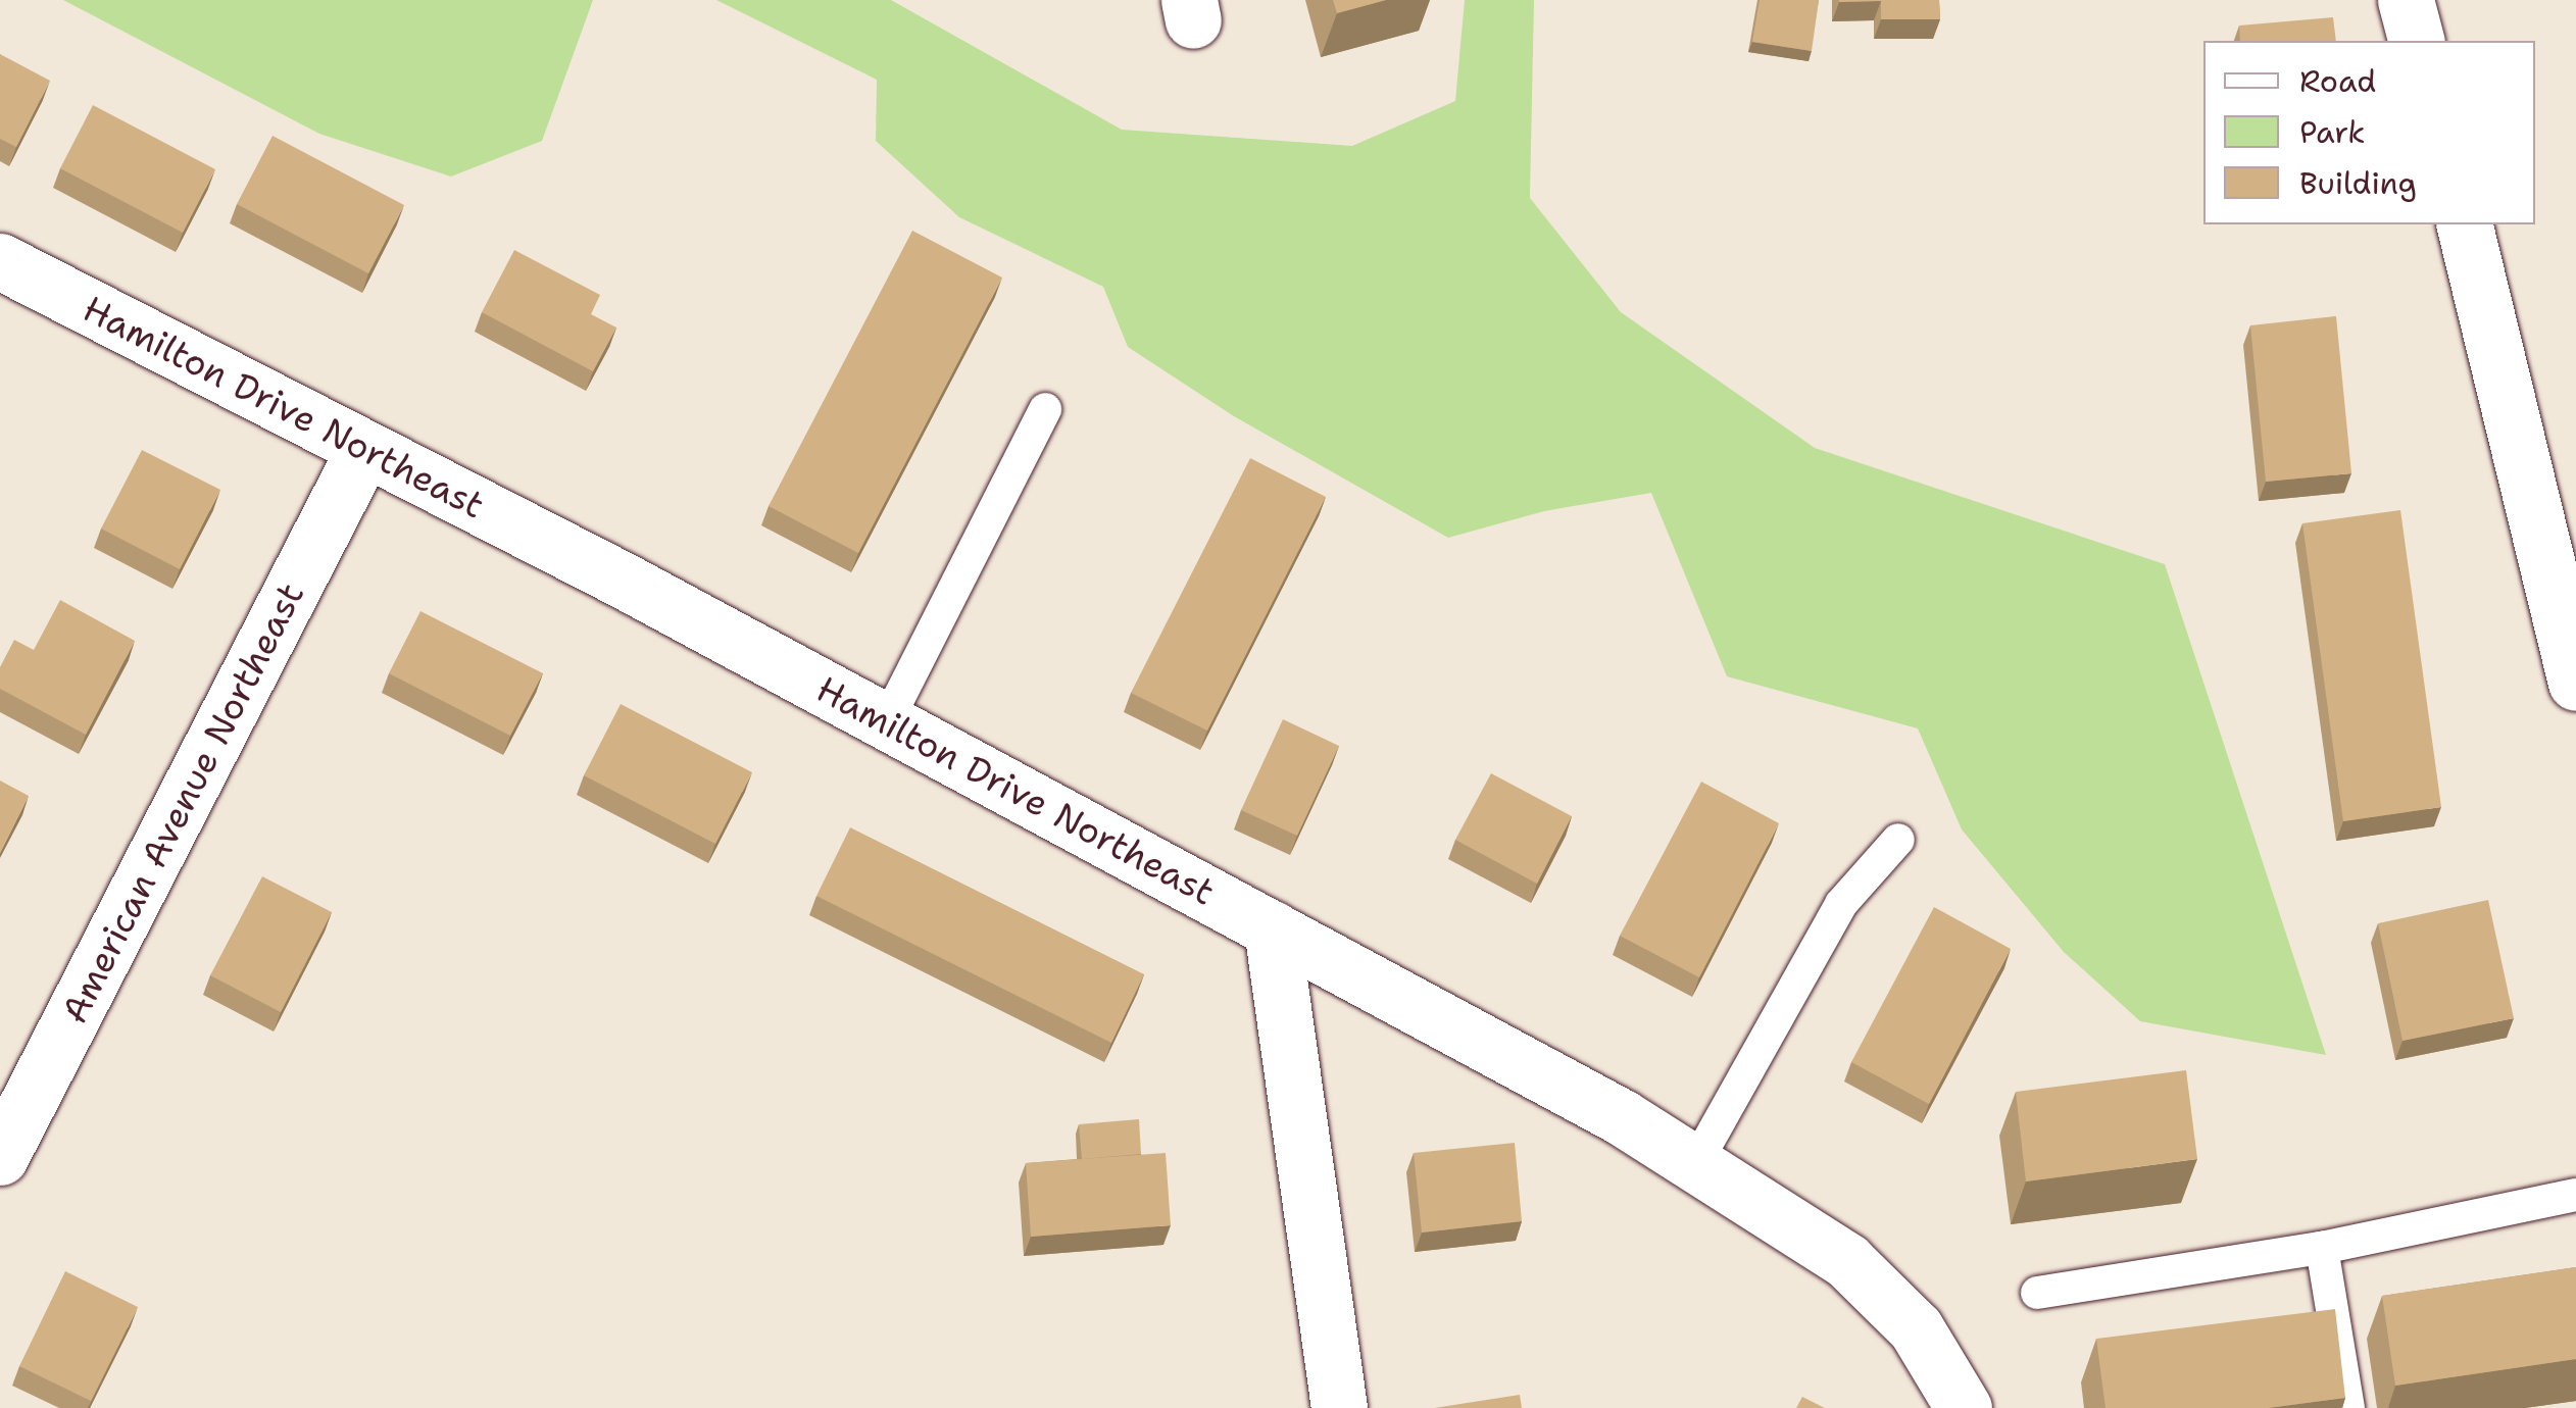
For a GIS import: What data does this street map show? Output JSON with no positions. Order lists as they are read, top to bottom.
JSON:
{
  "streets": {
    "street": ["Hamilton Drive Northeast", "American Avenue Northeast"]
  },
  "crossings": [
    ["Hamilton Drive Northeast", "American Avenue Northeast"]
  ],
  "legend": ["Road", "Park", "Building"]
}
